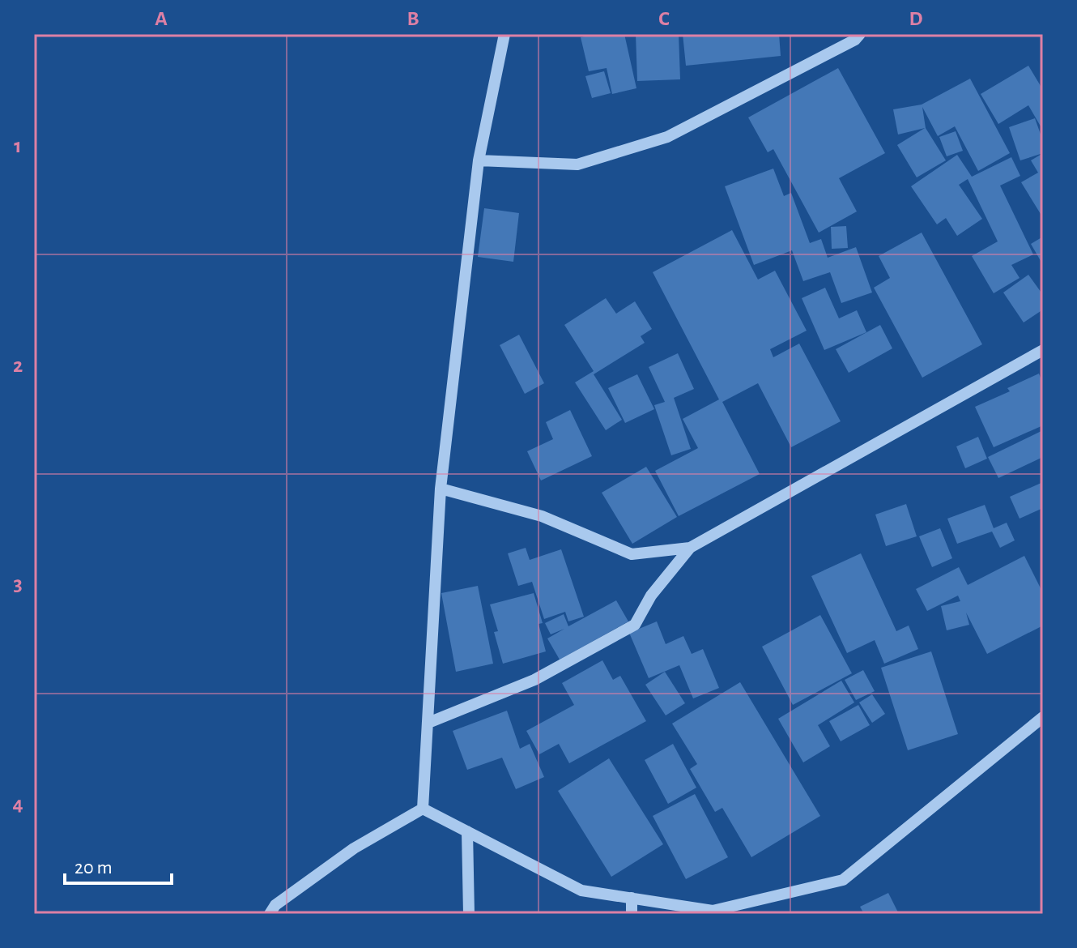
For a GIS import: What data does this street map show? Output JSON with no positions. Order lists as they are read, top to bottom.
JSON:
{
  "scale_bar": "20 m",
  "grid": {
    "columns": [
      "A",
      "B",
      "C",
      "D"
    ],
    "rows": [
      "1",
      "2",
      "3",
      "4"
    ]
  }
}
